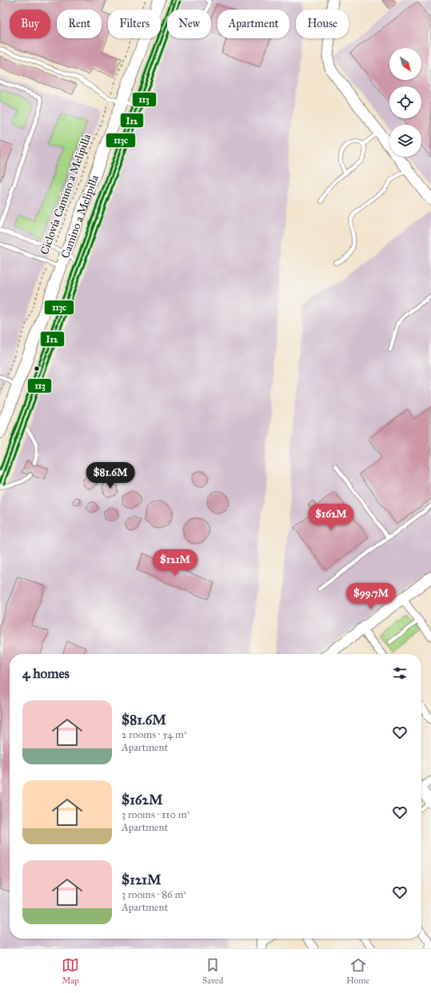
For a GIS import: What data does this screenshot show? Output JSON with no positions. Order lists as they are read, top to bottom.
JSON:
{
  "streets": {
    "main road": ["Camino a Melipilla"],
    "path": ["Ciclovía Camino a Melipilla"]
  },
  "lines": ["transit line I12", "transit line 113c", "transit line 113"],
  "north": "bottom right",
  "page": {
    "chip": [
      "Buy",
      "Rent",
      "Filters",
      "New",
      "Apartment",
      "House"
    ],
    "price": [
      "$81.6M",
      "$162M",
      "$121M",
      "$99.7M"
    ],
    "heading": "4 homes",
    "list": [
      {
        "name": "$81.6M",
        "note": "2 rooms · 54 m² · Apartment"
      },
      {
        "name": "$162M",
        "note": "3 rooms · 110 m² · Apartment"
      },
      {
        "name": "$121M",
        "note": "3 rooms · 86 m² · Apartment"
      }
    ],
    "tabs": ["Map", "Saved", "Home"]
  }
}
